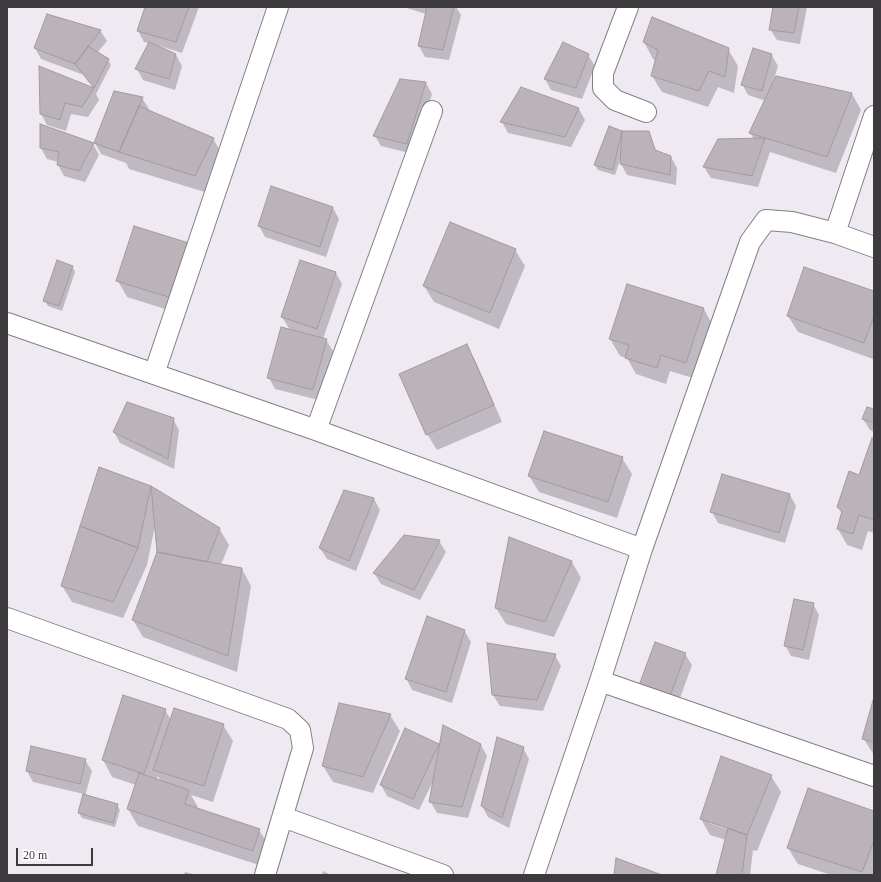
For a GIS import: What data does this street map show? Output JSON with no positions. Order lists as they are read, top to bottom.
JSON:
{
  "scale_bar": "20 m"
}
